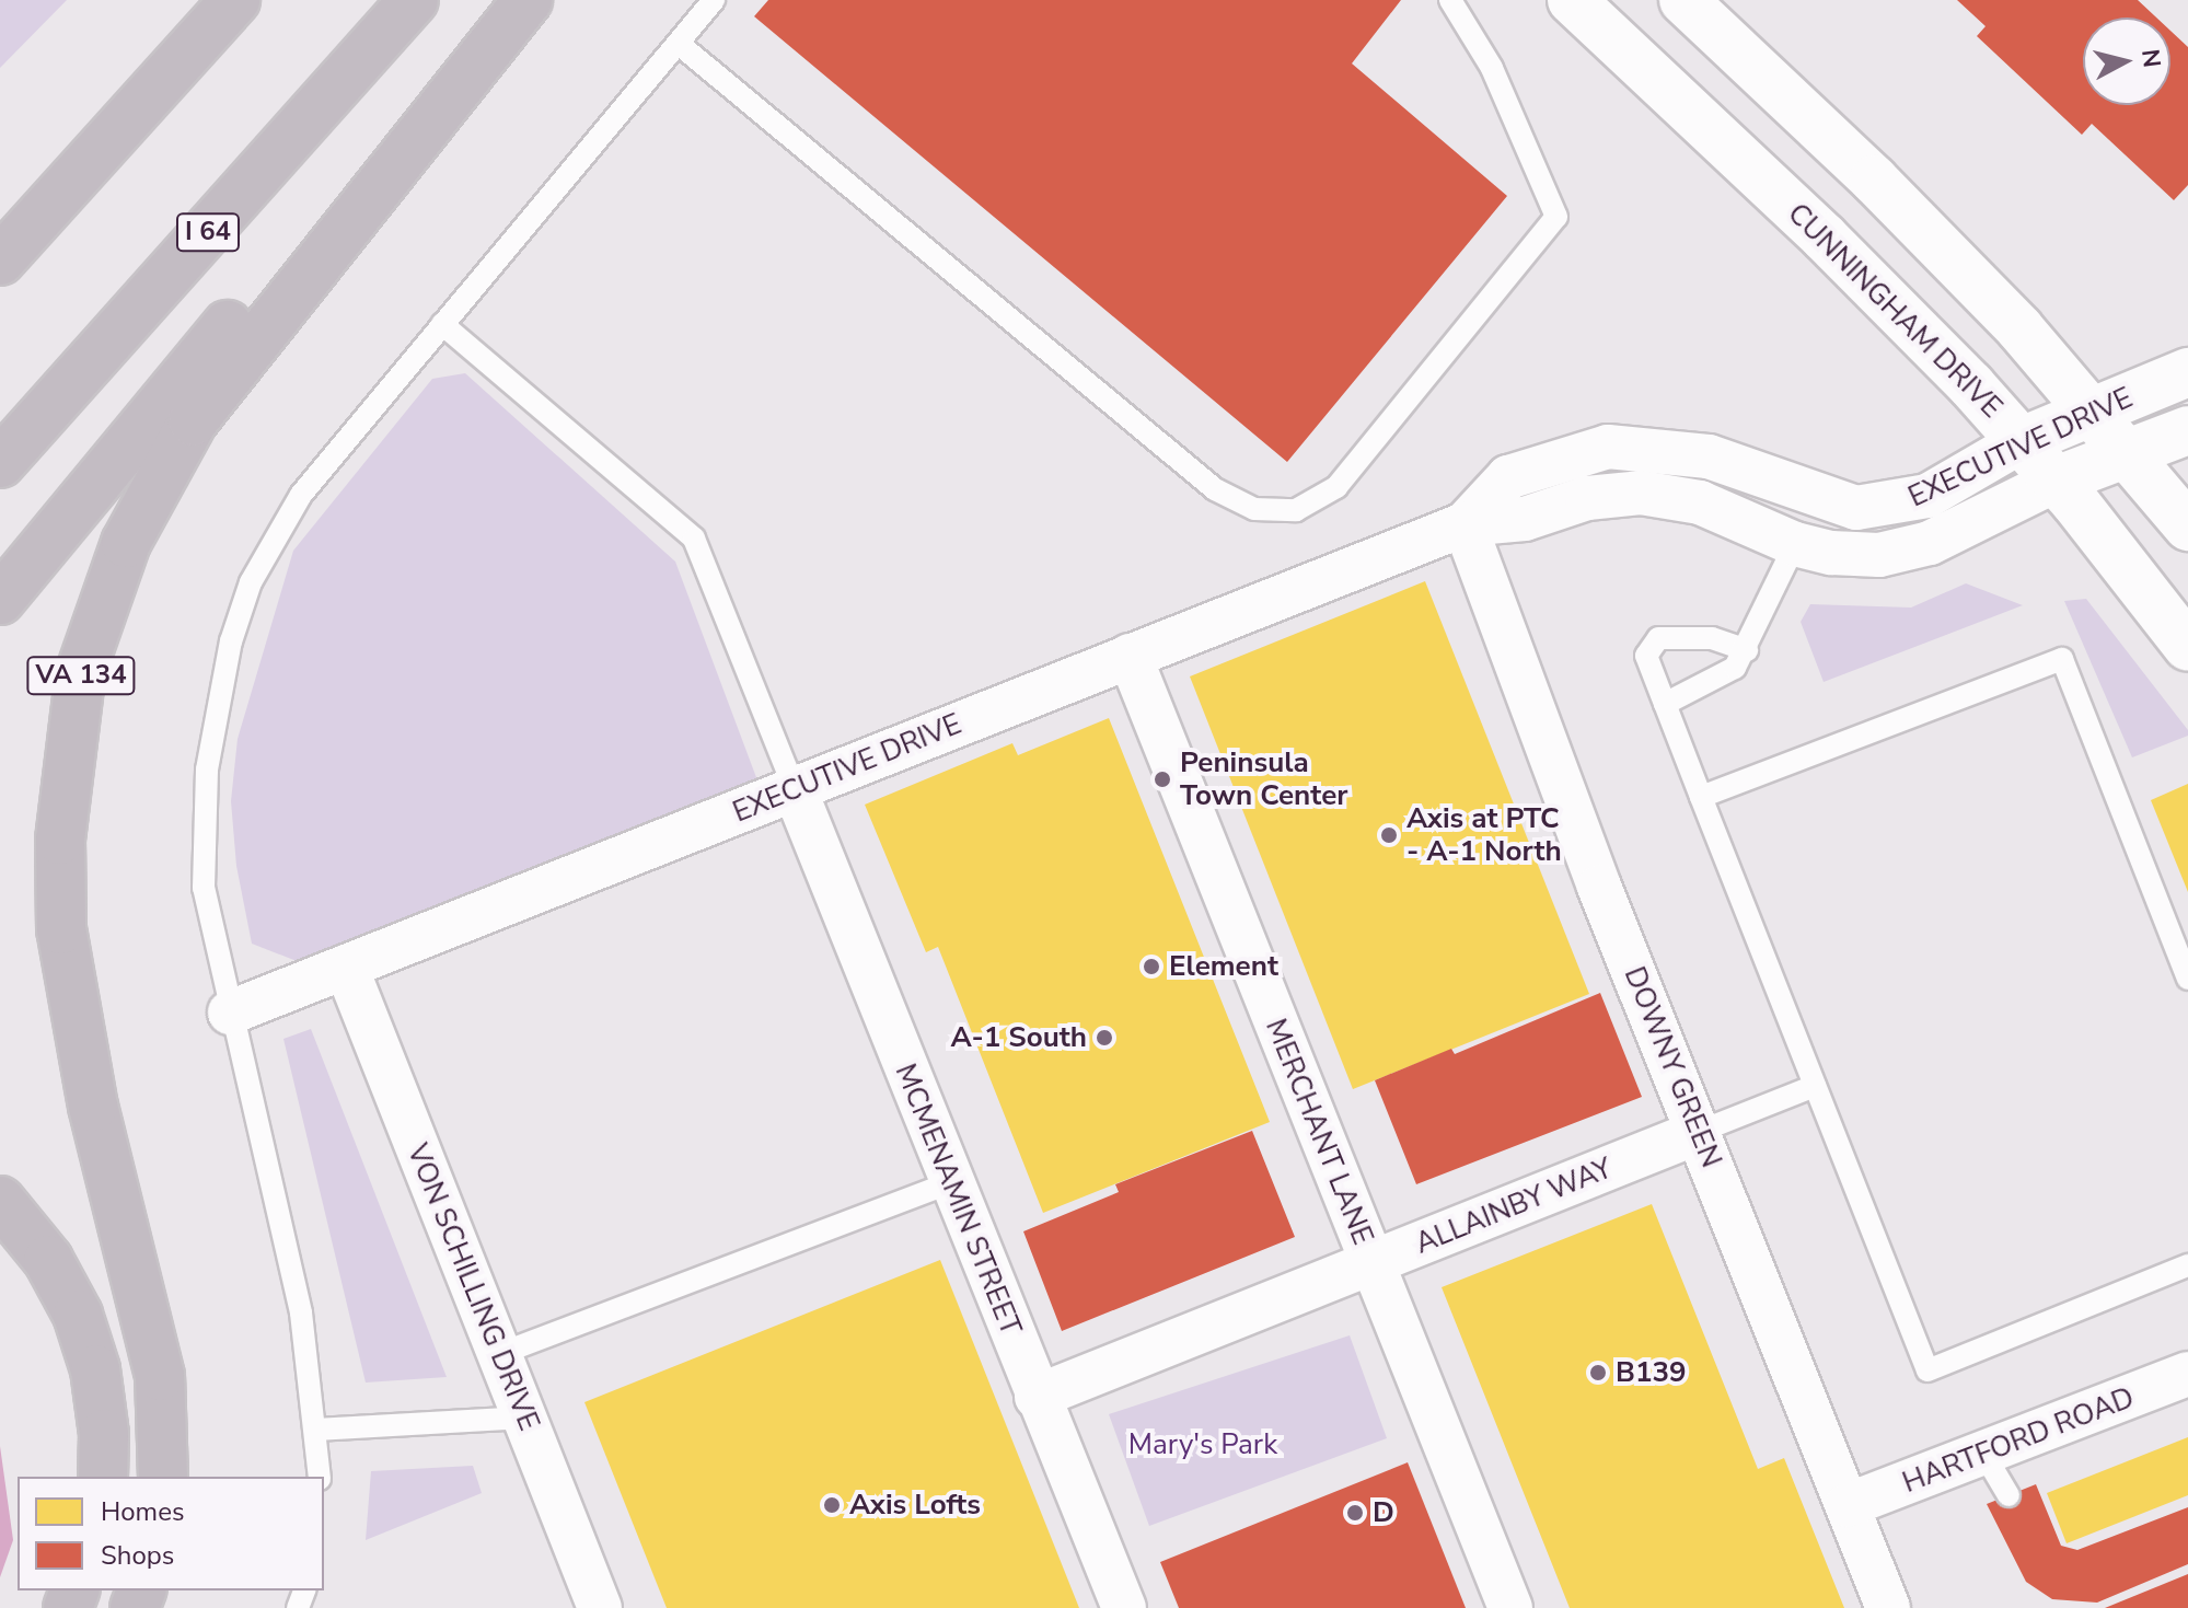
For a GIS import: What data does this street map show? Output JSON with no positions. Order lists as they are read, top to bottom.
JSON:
{
  "streets": {
    "highway": ["I 64", "VA 134"],
    "main road": ["CUNNINGHAM DRIVE", "EXECUTIVE DRIVE"],
    "street": [
      "DOWNY GREEN",
      "MERCHANT LANE",
      "MCMENAMIN STREET",
      "ALLAINBY WAY",
      "VON SCHILLING DRIVE",
      "HARTFORD ROAD"
    ]
  },
  "crossings": [
    ["CUNNINGHAM DRIVE", "EXECUTIVE DRIVE"],
    ["EXECUTIVE DRIVE", "DOWNY GREEN"],
    ["EXECUTIVE DRIVE", "MERCHANT LANE"],
    ["EXECUTIVE DRIVE", "MCMENAMIN STREET"],
    ["EXECUTIVE DRIVE", "VON SCHILLING DRIVE"],
    ["DOWNY GREEN", "ALLAINBY WAY"],
    ["DOWNY GREEN", "HARTFORD ROAD"],
    ["MERCHANT LANE", "ALLAINBY WAY"],
    ["MCMENAMIN STREET", "ALLAINBY WAY"]
  ],
  "parks": ["Mary's Park"],
  "places": [
    "Peninsula Town Center",
    "Axis at PTC - A-1 North",
    "Element",
    "A-1 South",
    "B139",
    "Axis Lofts",
    "D"
  ],
  "legend": ["Homes", "Shops"],
  "north": "right"
}
